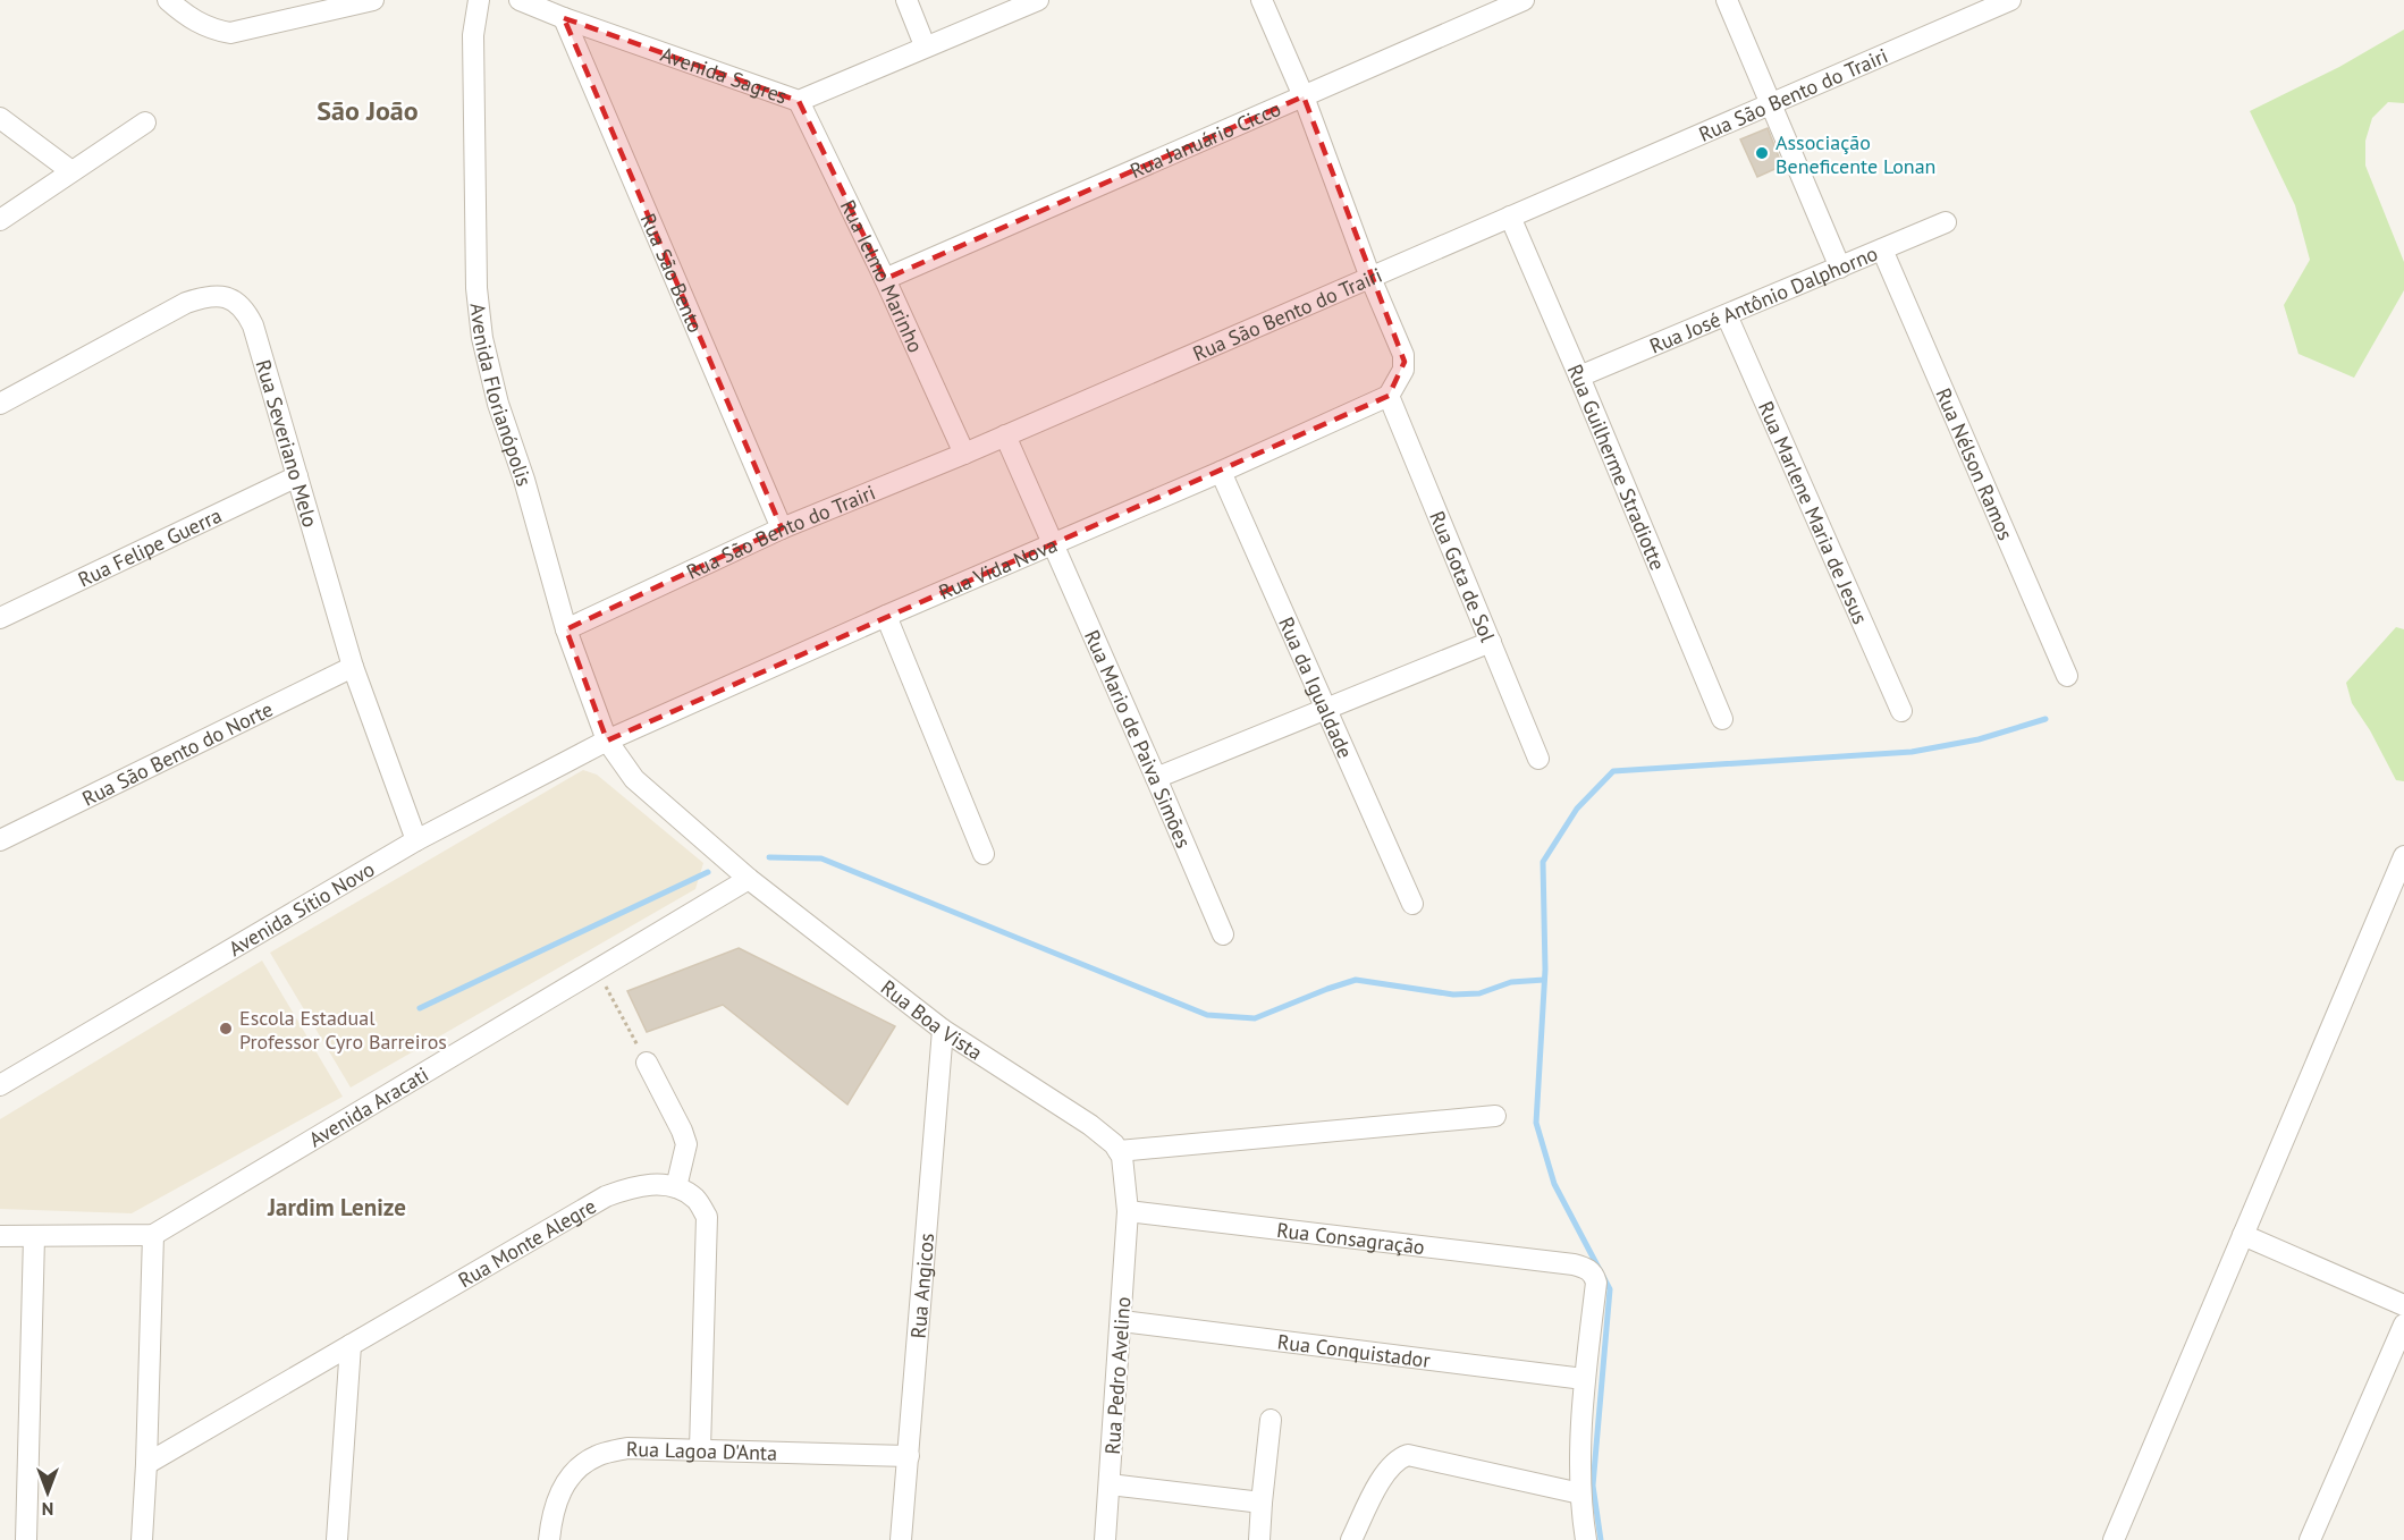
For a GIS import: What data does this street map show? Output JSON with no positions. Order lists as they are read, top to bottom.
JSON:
{
  "streets": {
    "street": [
      "Avenida Sagres",
      "Rua São Bento do Trairi",
      "Rua Januário Cicco",
      "Rua São Bento",
      "Rua Ielmo Marinho",
      "Rua José Antônio Dalphorno",
      "Avenida Florianópolis",
      "Rua Severiano Melo",
      "Rua Nélson Ramos",
      "Rua Guilherme Stradiotte",
      "Rua Marlene Maria de Jesus",
      "Rua Felipe Guerra",
      "Rua Vida Nova",
      "Rua Gota de Sol",
      "Rua da Igualdade",
      "Rua Mario de Paiva Simões",
      "Rua São Bento do Norte",
      "Avenida Sítio Novo",
      "Rua Boa Vista",
      "Avenida Aracati",
      "Rua Consagração",
      "Rua Monte Alegre",
      "Rua Angicos",
      "Rua Conquistador",
      "Rua Pedro Avelino",
      "Rua Lagoa D'Anta"
    ]
  },
  "crossings": [
    ["Avenida Sagres", "Rua São Bento"],
    ["Avenida Sagres", "Rua Ielmo Marinho"],
    ["Rua São Bento do Trairi", "Rua São Bento"],
    ["Rua São Bento do Trairi", "Rua Ielmo Marinho"],
    ["Rua São Bento do Trairi", "Avenida Florianópolis"],
    ["Rua São Bento do Trairi", "Rua Guilherme Stradiotte"],
    ["Rua São Bento do Trairi", "Rua Mario de Paiva Simões"],
    ["Rua Januário Cicco", "Rua Ielmo Marinho"],
    ["Rua José Antônio Dalphorno", "Rua Nélson Ramos"],
    ["Rua José Antônio Dalphorno", "Rua Guilherme Stradiotte"],
    ["Rua José Antônio Dalphorno", "Rua Marlene Maria de Jesus"],
    ["Avenida Florianópolis", "Rua Vida Nova"],
    ["Avenida Florianópolis", "Avenida Sítio Novo"],
    ["Rua Severiano Melo", "Rua Felipe Guerra"],
    ["Rua Severiano Melo", "Rua São Bento do Norte"],
    ["Rua Severiano Melo", "Avenida Sítio Novo"],
    ["Rua Vida Nova", "Rua Gota de Sol"],
    ["Rua Vida Nova", "Rua da Igualdade"],
    ["Rua Vida Nova", "Rua Mario de Paiva Simões"],
    ["Rua Vida Nova", "Avenida Sítio Novo"],
    ["Rua Boa Vista", "Avenida Aracati"],
    ["Rua Boa Vista", "Rua Angicos"],
    ["Rua Consagração", "Rua Conquistador"],
    ["Rua Consagração", "Rua Pedro Avelino"],
    ["Rua Angicos", "Rua Lagoa D'Anta"],
    ["Rua Conquistador", "Rua Pedro Avelino"]
  ],
  "districts": ["São João", "Jardim Lenize"],
  "places": ["Associação Beneficente Lonan", "Escola Estadual Professor Cyro Barreiros"],
  "north": "bottom"
}
